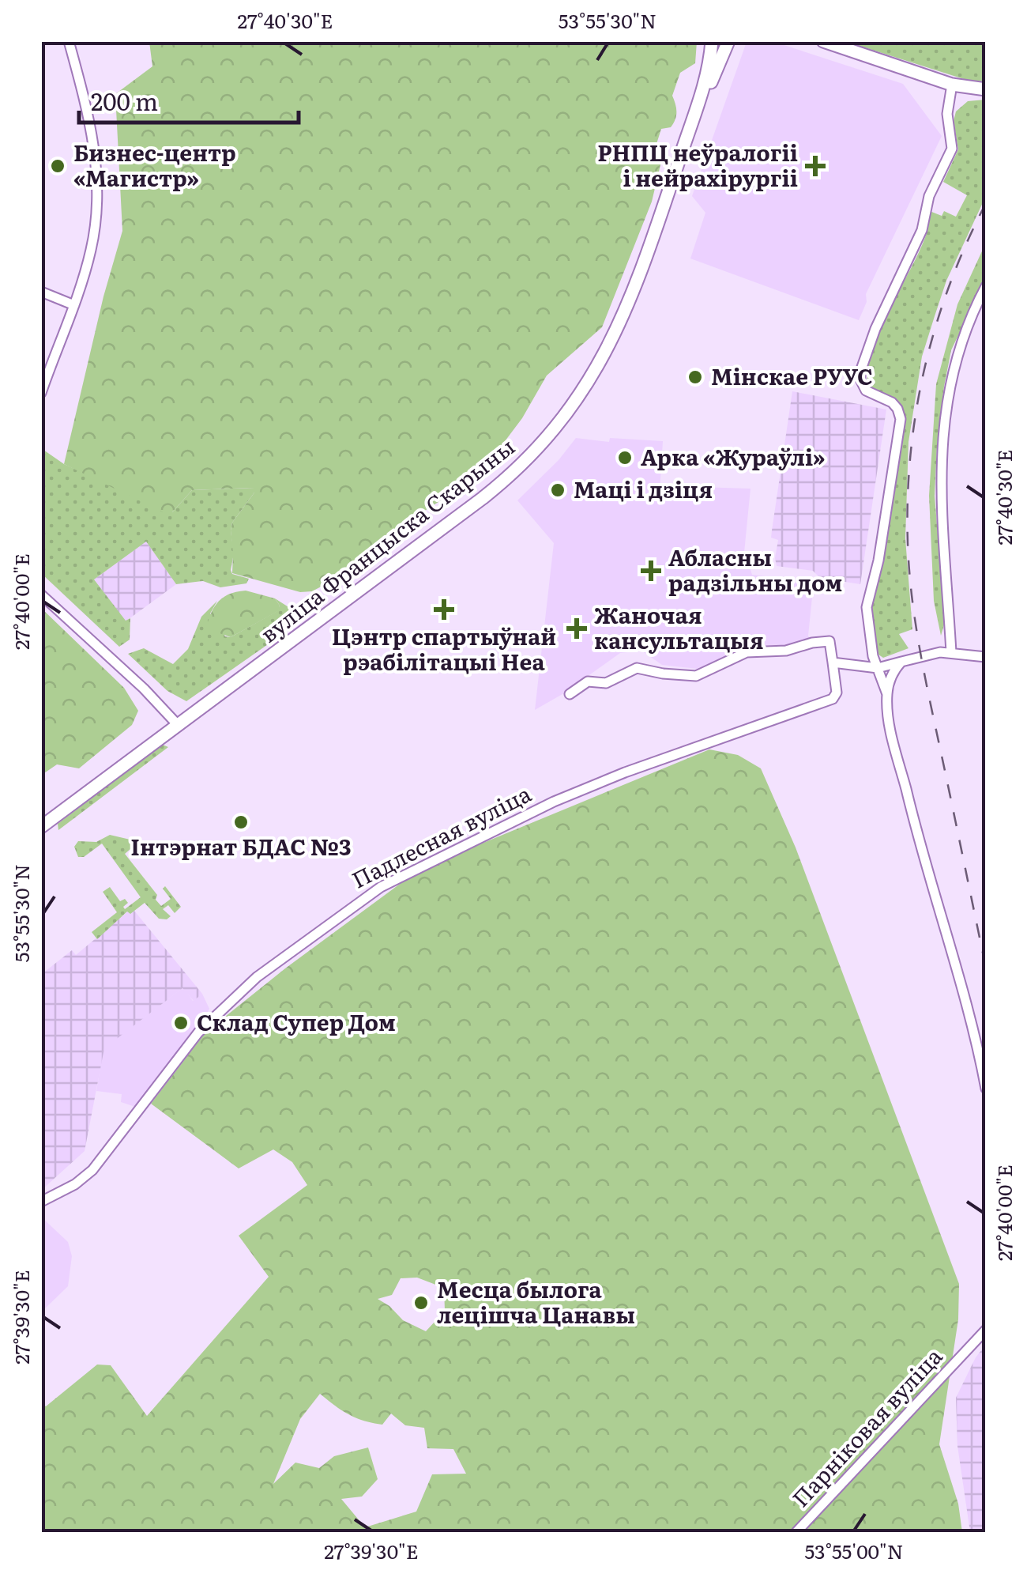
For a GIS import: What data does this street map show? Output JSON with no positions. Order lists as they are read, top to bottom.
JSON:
{
  "streets": {
    "main road": ["вуліца Францыска Скарыны"],
    "street": ["Падлесная вуліца", "Парніковая вуліца"]
  },
  "places": {
    "other": [
      "Бизнес-центр «Магистр»",
      "Мінскае РУУС",
      "Арка «Жураўлі»",
      "Маці і дзіця",
      "Інтэрнат БДАС №3",
      "Склад Супер Дом",
      "Месца былога лецішча Цанавы"
    ],
    "health": [
      "РНПЦ неўралогіі і нейрахірургіі",
      "Абласны радзільны дом",
      "Цэнтр спартыўнай рэабілітацыі Неа",
      "Жаночая кансультацыя"
    ]
  },
  "scale_bar": "200 m",
  "coordinates": [
    "27°40'30\"E",
    "53°55'30\"N",
    "27°40'00\"E",
    "27°39'30\"E",
    "53°55'00\"N"
  ]
}
